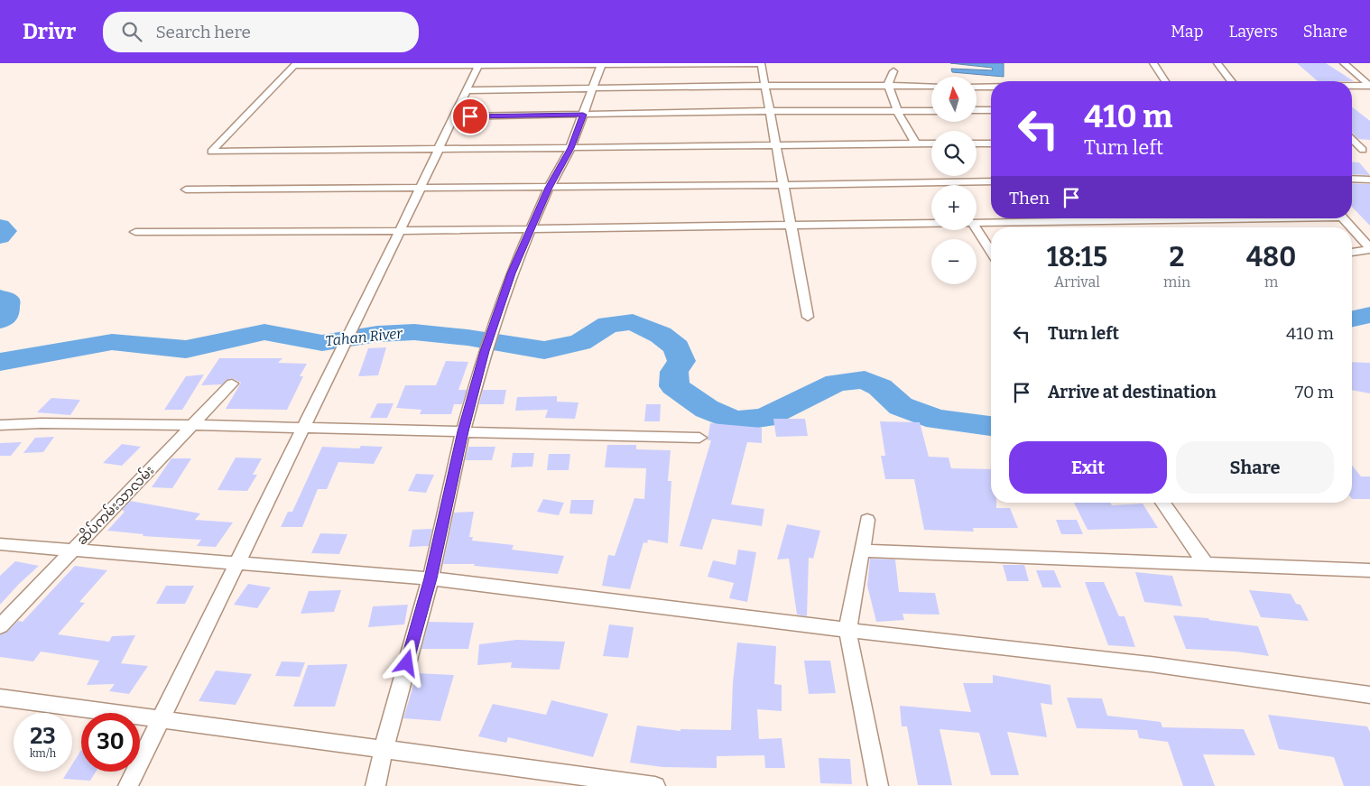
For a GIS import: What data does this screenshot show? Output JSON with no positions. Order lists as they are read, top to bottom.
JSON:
{
  "streets": {
    "street": ["ဆိပ်ကမ်းသာလမ်း"]
  },
  "water": ["Tahan River"],
  "north": "top",
  "page": {
    "header": "Drivr",
    "search": "Search here",
    "nav": ["Map", "Layers", "Share"],
    "map_buttons": ["+", "−"],
    "turn": ["410 m", "Turn left"],
    "then": "Then",
    "eta": [
      "18:15",
      "Arrival",
      "2",
      "min",
      "480",
      "m"
    ],
    "list": [
      {
        "name": "Turn left",
        "value": "410 m"
      },
      {
        "name": "Arrive at destination",
        "value": "70 m"
      }
    ],
    "buttons": ["Exit", "Share"],
    "speed": "23 km/h",
    "limit": "30"
  }
}
